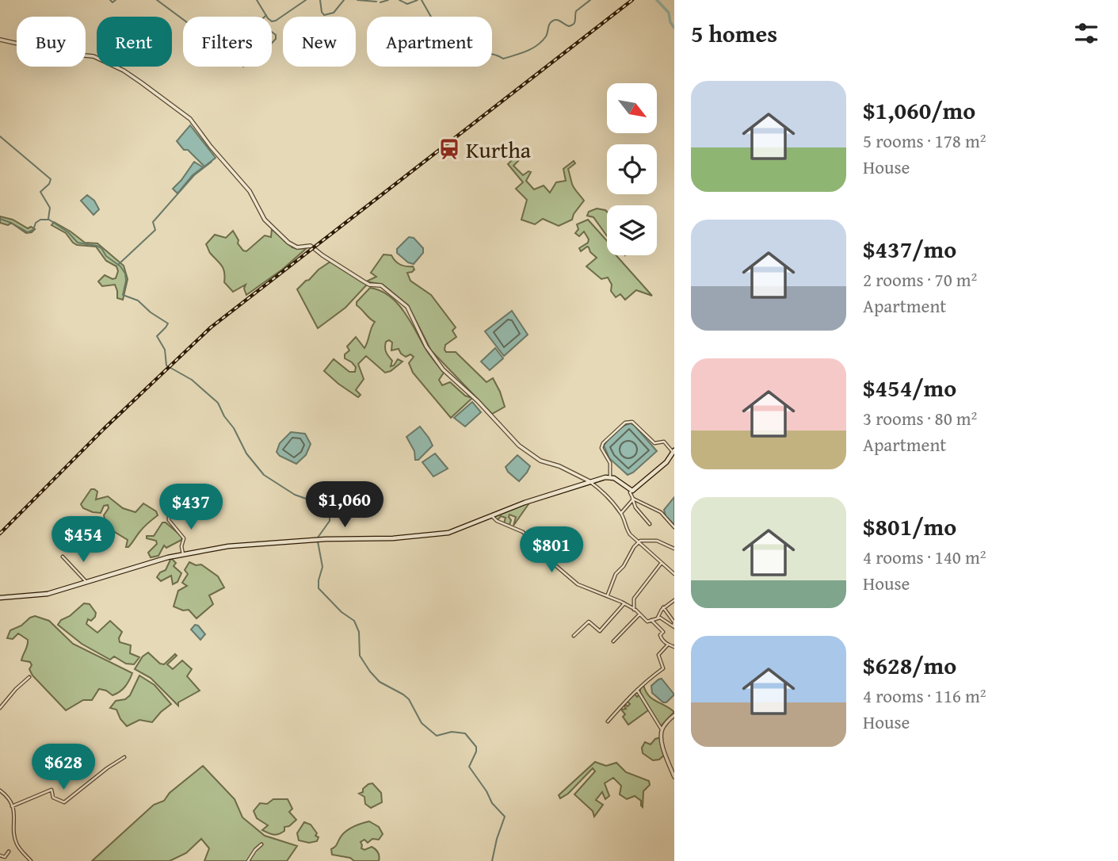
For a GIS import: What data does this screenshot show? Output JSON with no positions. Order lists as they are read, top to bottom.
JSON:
{
  "places": {
    "station": ["Kurtha"]
  },
  "north": "bottom right",
  "page": {
    "heading": "5 homes",
    "chip": [
      "Buy",
      "Rent",
      "Filters",
      "New",
      "Apartment"
    ],
    "list": [
      {
        "name": "$1,060/mo",
        "note": "5 rooms · 178 m² · House"
      },
      {
        "name": "$437/mo",
        "note": "2 rooms · 70 m² · Apartment"
      },
      {
        "name": "$454/mo",
        "note": "3 rooms · 80 m² · Apartment"
      },
      {
        "name": "$801/mo",
        "note": "4 rooms · 140 m² · House"
      },
      {
        "name": "$628/mo",
        "note": "4 rooms · 116 m² · House"
      }
    ],
    "price": [
      "$1,060",
      "$437",
      "$454",
      "$801",
      "$628"
    ]
  }
}
